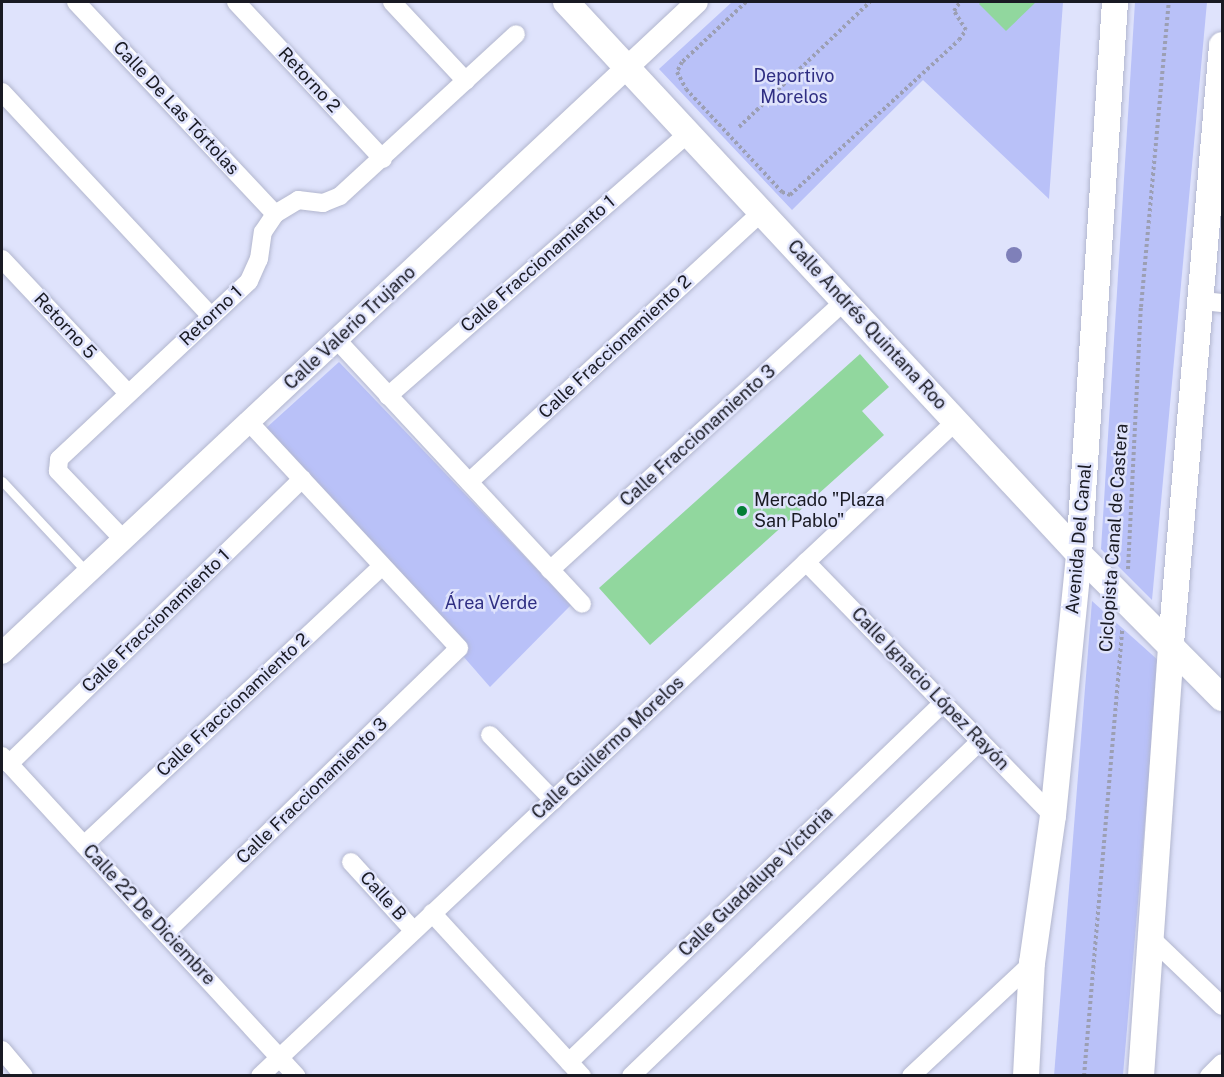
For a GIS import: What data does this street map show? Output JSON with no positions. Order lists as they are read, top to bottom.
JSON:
{
  "streets": {
    "main road": ["Calle Andrés Quintana Roo", "Avenida Del Canal"],
    "street": [
      "Retorno 2",
      "Calle De Las Tórtolas",
      "Calle Fraccionamiento 1",
      "Retorno 1",
      "Retorno 5",
      "Calle Valerio Trujano",
      "Calle Fraccionamiento 2",
      "Calle Fraccionamiento 3",
      "Calle Ignacio López Rayón",
      "Calle Guillermo Morelos",
      "Calle Guadalupe Victoria",
      "Calle B",
      "Calle 22 De Diciembre"
    ],
    "path": ["Ciclopista Canal de Castera"]
  },
  "crossings": [
    ["Calle De Las Tórtolas", "Retorno 1"],
    ["Calle Fraccionamiento 1", "Calle Andrés Quintana Roo"],
    ["Calle Fraccionamiento 1", "Calle 22 De Diciembre"],
    ["Retorno 1", "Retorno 5"],
    ["Retorno 1", "Calle Valerio Trujano"],
    ["Calle Andrés Quintana Roo", "Calle Valerio Trujano"],
    ["Calle Andrés Quintana Roo", "Calle Fraccionamiento 2"],
    ["Calle Andrés Quintana Roo", "Calle Fraccionamiento 3"],
    ["Calle Andrés Quintana Roo", "Ciclopista Canal de Castera"],
    ["Calle Andrés Quintana Roo", "Avenida Del Canal"],
    ["Calle Andrés Quintana Roo", "Calle Guillermo Morelos"],
    ["Calle Fraccionamiento 2", "Calle Fraccionamiento 3"],
    ["Calle Fraccionamiento 2", "Calle 22 De Diciembre"],
    ["Calle Fraccionamiento 3", "Calle 22 De Diciembre"],
    ["Avenida Del Canal", "Calle Ignacio López Rayón"],
    ["Calle Ignacio López Rayón", "Calle Guillermo Morelos"],
    ["Calle Ignacio López Rayón", "Calle Guadalupe Victoria"],
    ["Calle Guillermo Morelos", "Calle B"],
    ["Calle Guillermo Morelos", "Calle 22 De Diciembre"]
  ],
  "parks": ["Deportivo Morelos", "Área Verde"],
  "places": ["Mercado \"Plaza San Pablo\""]
}
